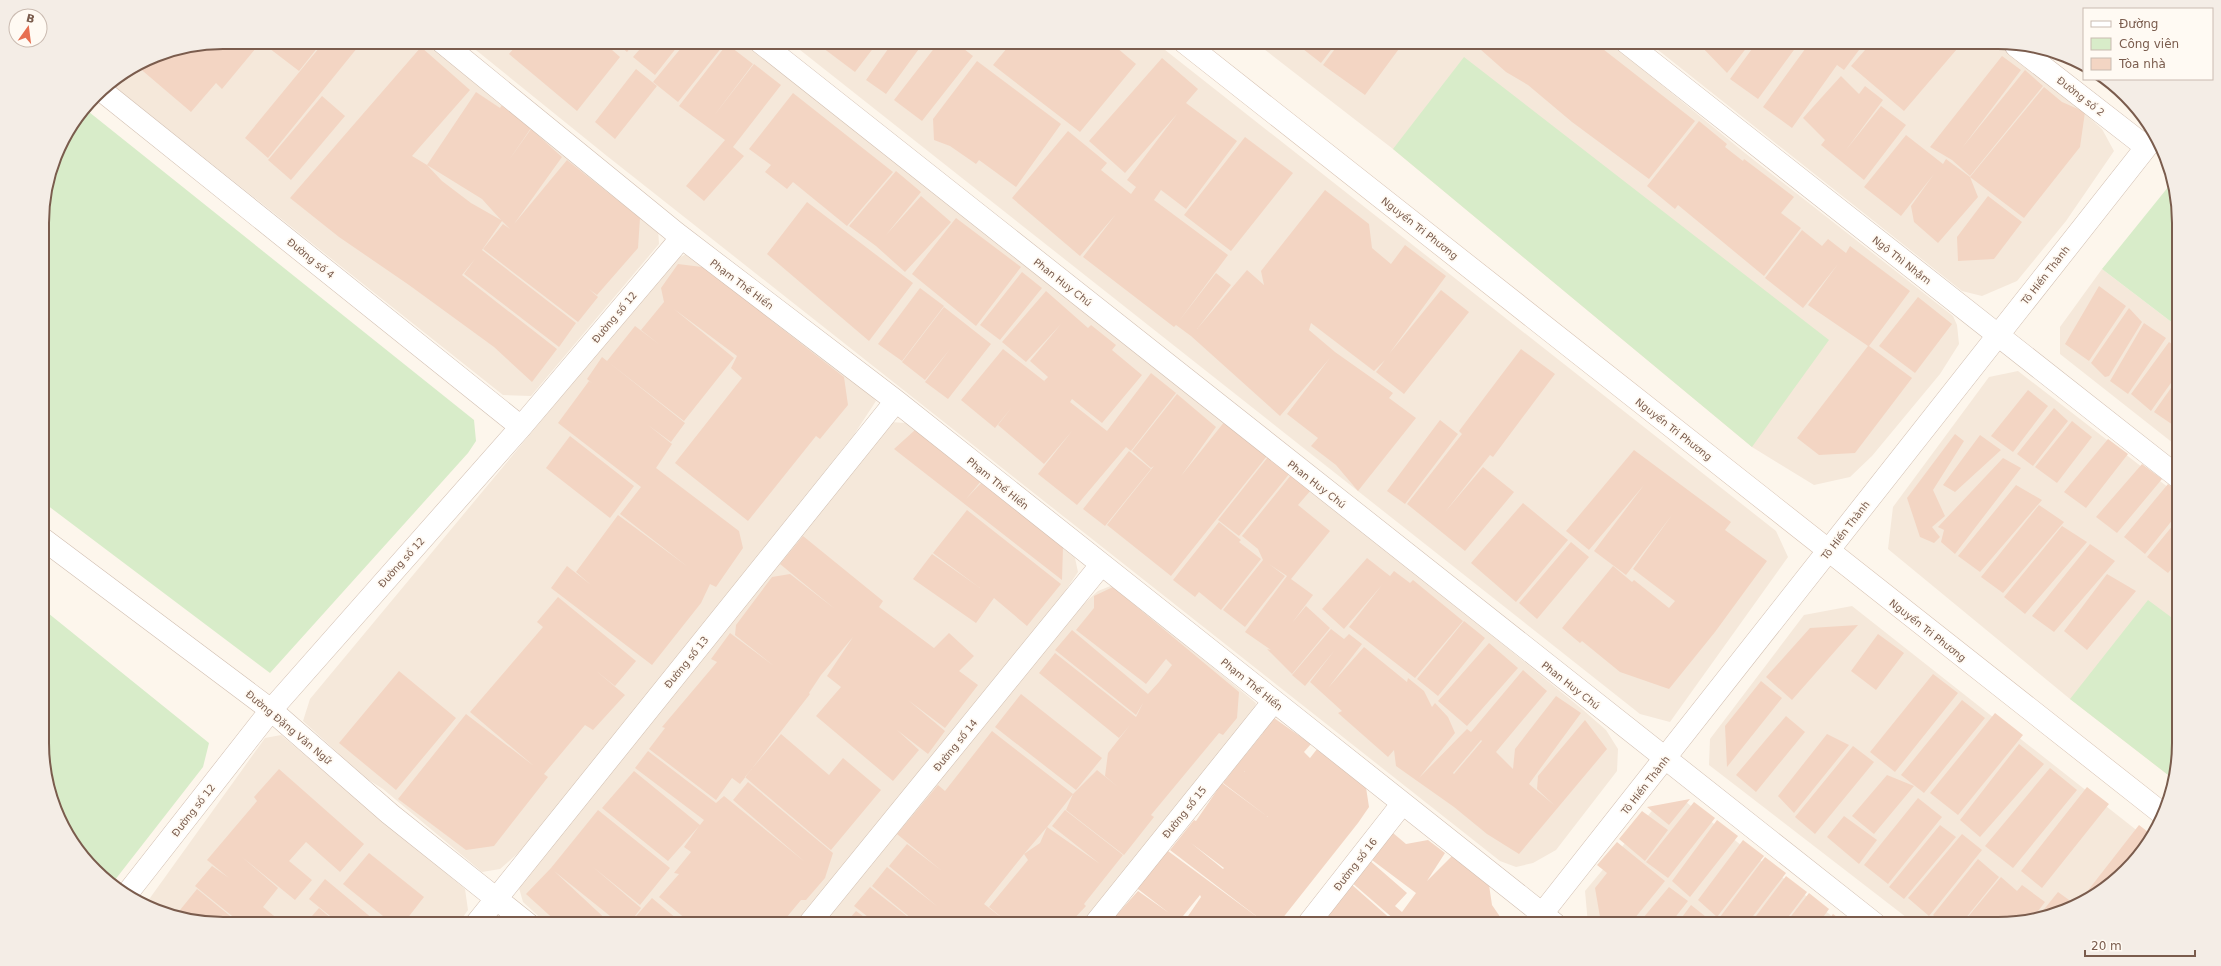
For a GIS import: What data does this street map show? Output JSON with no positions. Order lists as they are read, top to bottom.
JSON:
{
  "streets": {
    "street": [
      "Đường số 2",
      "Nguyển Tri Phương",
      "Đường số 4",
      "Ngô Thì Nhậm",
      "Tô Hiến Thành",
      "Phan Huy Chú",
      "Phạm Thế Hiển",
      "Đường số 12",
      "Đường số 13",
      "Đường Đặng Văn Ngữ",
      "Đường số 14",
      "Đường số 15",
      "Đường số 16"
    ]
  },
  "crossings": [
    ["Đường số 2", "Tô Hiến Thành"],
    ["Nguyển Tri Phương", "Tô Hiến Thành"],
    ["Đường số 4", "Đường số 12"],
    ["Ngô Thì Nhậm", "Tô Hiến Thành"],
    ["Tô Hiến Thành", "Phan Huy Chú"],
    ["Phạm Thế Hiển", "Đường số 12"],
    ["Phạm Thế Hiển", "Đường số 13"],
    ["Phạm Thế Hiển", "Đường số 14"],
    ["Phạm Thế Hiển", "Đường số 15"],
    ["Phạm Thế Hiển", "Đường số 16"],
    ["Đường số 12", "Đường Đặng Văn Ngữ"],
    ["Đường số 13", "Đường Đặng Văn Ngữ"]
  ],
  "legend": ["Đường", "Công viên", "Tòa nhà"],
  "scale_bar": "20 m",
  "north": "top"
}
